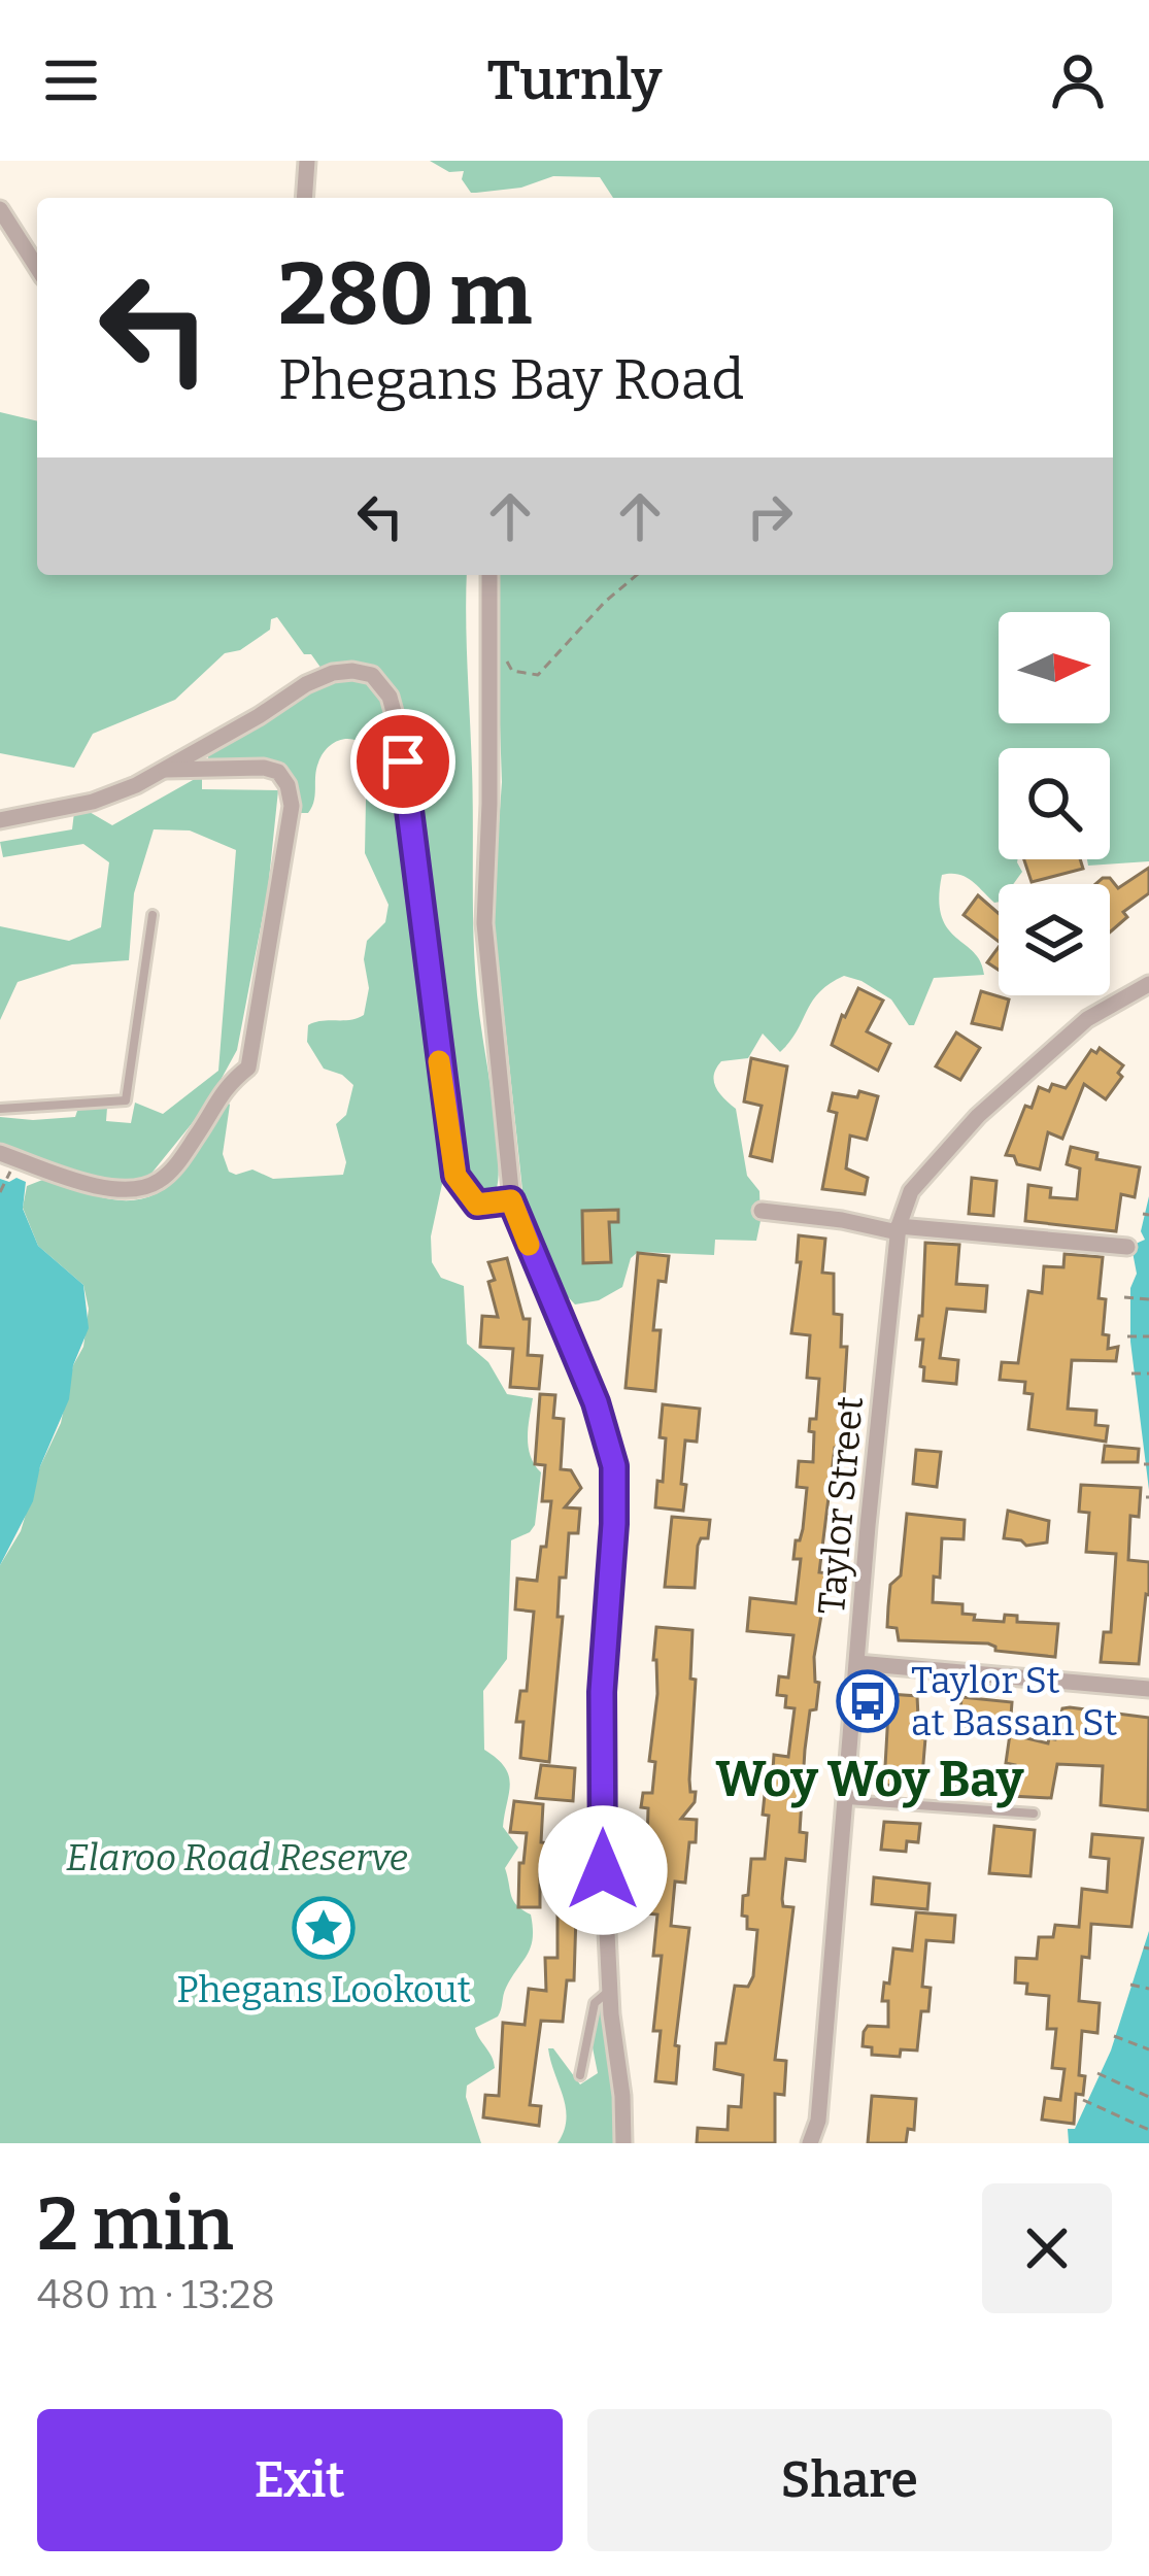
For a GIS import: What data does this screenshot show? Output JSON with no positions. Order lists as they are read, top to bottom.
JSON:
{
  "streets": {
    "street": ["Taylor Street"]
  },
  "districts": ["Woy Woy Bay"],
  "parks": ["Elaroo Road Reserve"],
  "places": {
    "bus stop": ["Taylor St at Bassan St"],
    "place": ["Phegans Lookout"]
  },
  "north": "right",
  "page": {
    "header": "Turnly",
    "turn": ["280 m", "Phegans Bay Road"],
    "heading": ["2 min", "480 m · 13:28"],
    "buttons": ["Exit", "Share"]
  }
}
